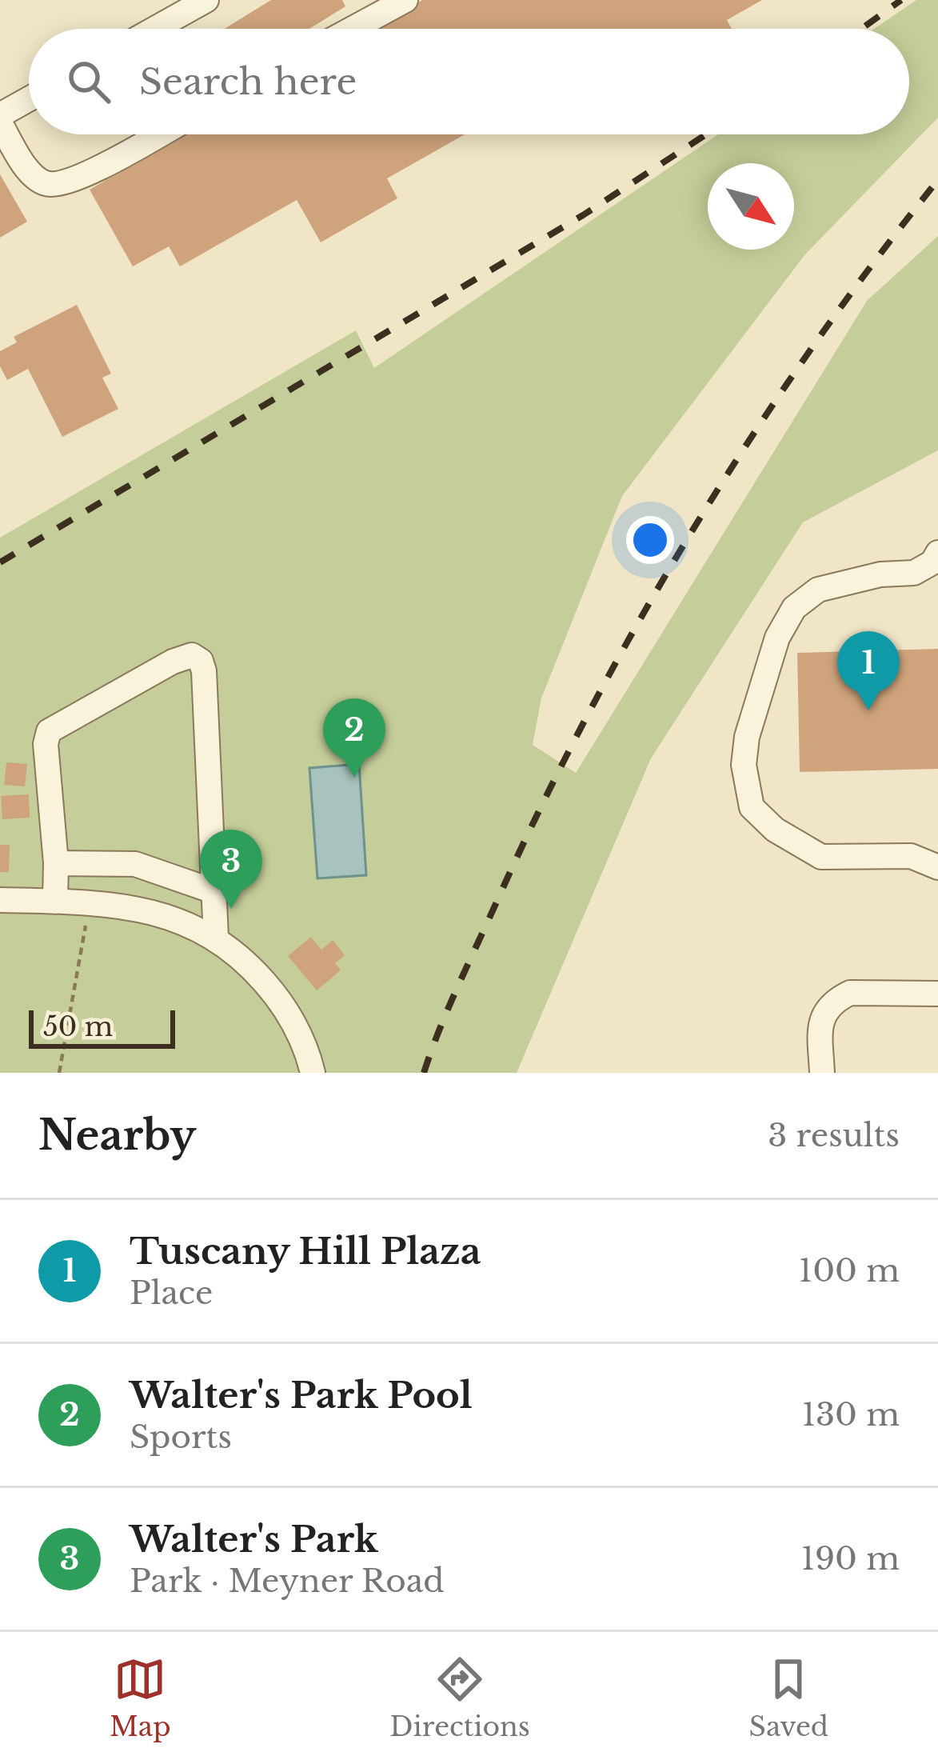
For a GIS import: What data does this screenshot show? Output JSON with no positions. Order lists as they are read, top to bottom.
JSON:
{
  "scale_bar": "50 m",
  "north": "bottom right",
  "page": {
    "search": "Search here",
    "pins": ["1", "2", "3"],
    "scale": "50 m",
    "heading": ["Nearby", "3 results"],
    "list": [
      {
        "mark": "1",
        "name": "Tuscany Hill Plaza",
        "note": "Place",
        "value": "100 m"
      },
      {
        "mark": "2",
        "name": "Walter's Park Pool",
        "note": "Sports",
        "value": "130 m"
      },
      {
        "mark": "3",
        "name": "Walter's Park",
        "note": "Park · Meyner Road",
        "value": "190 m"
      }
    ],
    "nav": ["Map", "Directions", "Saved"]
  }
}
